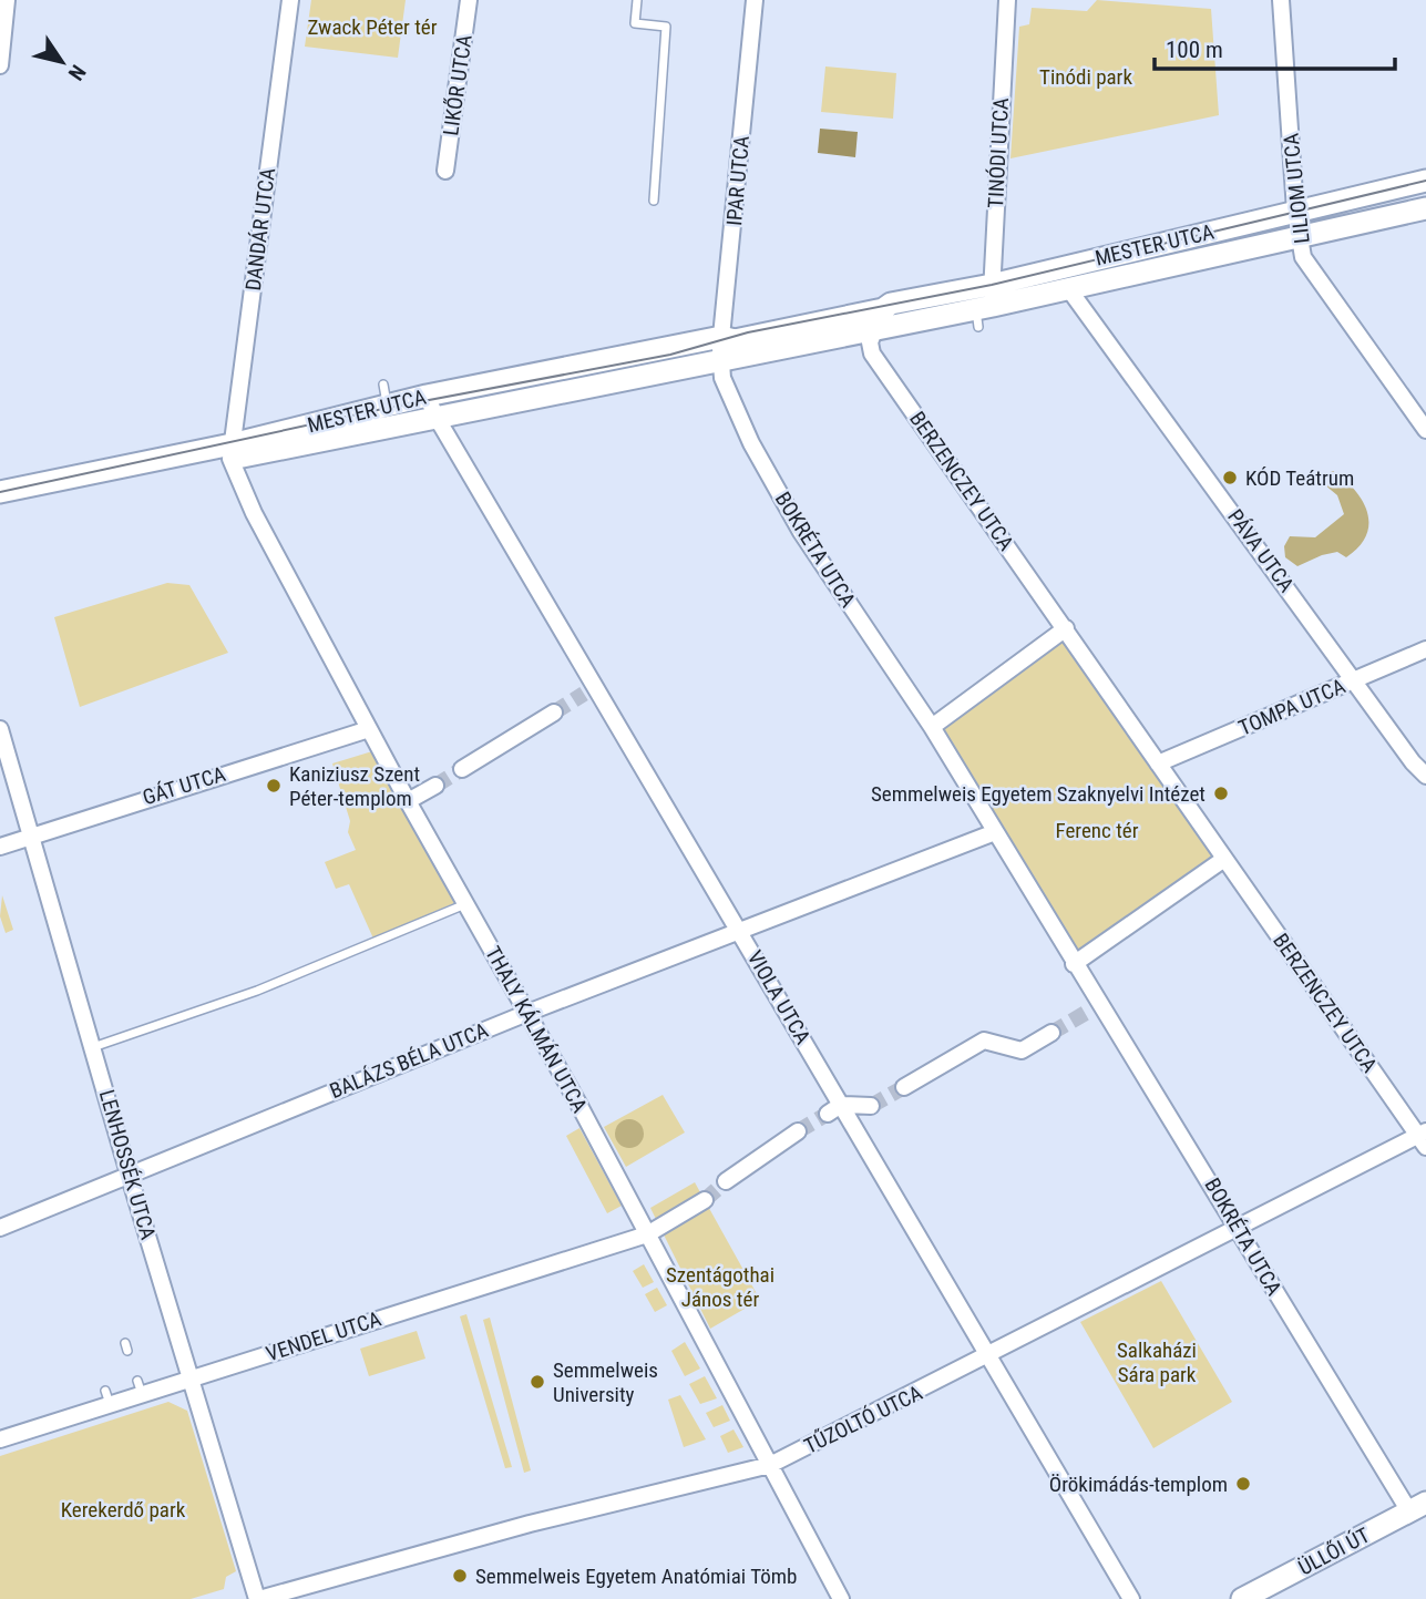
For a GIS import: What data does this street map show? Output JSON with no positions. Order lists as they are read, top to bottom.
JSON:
{
  "streets": {
    "street": [
      "LIKŐR UTCA",
      "TINÓDI UTCA",
      "IPAR UTCA",
      "LILIOM UTCA",
      "DANDÁR UTCA",
      "MESTER UTCA",
      "BERZENCZEY UTCA",
      "BOKRÉTA UTCA",
      "PÁVA UTCA",
      "TOMPA UTCA",
      "GÁT UTCA",
      "VIOLA UTCA",
      "THALY KÁLMÁN UTCA",
      "BALÁZS BÉLA UTCA",
      "LENHOSSÉK UTCA",
      "VENDEL UTCA",
      "TŰZOLTÓ UTCA",
      "ÜLLŐI ÚT"
    ]
  },
  "crossings": [
    ["TINÓDI UTCA", "MESTER UTCA"],
    ["IPAR UTCA", "MESTER UTCA"],
    ["IPAR UTCA", "BOKRÉTA UTCA"],
    ["LILIOM UTCA", "MESTER UTCA"],
    ["DANDÁR UTCA", "MESTER UTCA"],
    ["DANDÁR UTCA", "THALY KÁLMÁN UTCA"],
    ["MESTER UTCA", "BERZENCZEY UTCA"],
    ["MESTER UTCA", "BOKRÉTA UTCA"],
    ["MESTER UTCA", "PÁVA UTCA"],
    ["MESTER UTCA", "VIOLA UTCA"],
    ["MESTER UTCA", "THALY KÁLMÁN UTCA"],
    ["BERZENCZEY UTCA", "TŰZOLTÓ UTCA"],
    ["BOKRÉTA UTCA", "TŰZOLTÓ UTCA"],
    ["BOKRÉTA UTCA", "ÜLLŐI ÚT"],
    ["PÁVA UTCA", "TOMPA UTCA"],
    ["GÁT UTCA", "THALY KÁLMÁN UTCA"],
    ["GÁT UTCA", "LENHOSSÉK UTCA"],
    ["VIOLA UTCA", "BALÁZS BÉLA UTCA"],
    ["VIOLA UTCA", "TŰZOLTÓ UTCA"],
    ["THALY KÁLMÁN UTCA", "BALÁZS BÉLA UTCA"],
    ["THALY KÁLMÁN UTCA", "VENDEL UTCA"],
    ["THALY KÁLMÁN UTCA", "TŰZOLTÓ UTCA"],
    ["BALÁZS BÉLA UTCA", "LENHOSSÉK UTCA"],
    ["LENHOSSÉK UTCA", "VENDEL UTCA"],
    ["LENHOSSÉK UTCA", "TŰZOLTÓ UTCA"]
  ],
  "parks": [
    "Zwack Péter tér",
    "Tinódi park",
    "Ferenc tér",
    "Szentágothai János tér",
    "Salkaházi Sára park",
    "Kerekerdő park"
  ],
  "places": [
    "KÓD Teátrum",
    "Kaniziusz Szent Péter-templom",
    "Semmelweis Egyetem Szaknyelvi Intézet",
    "Semmelweis University",
    "Örökimádás-templom",
    "Semmelweis Egyetem Anatómiai Tömb"
  ],
  "scale_bar": "100 m",
  "north": "bottom right"
}
